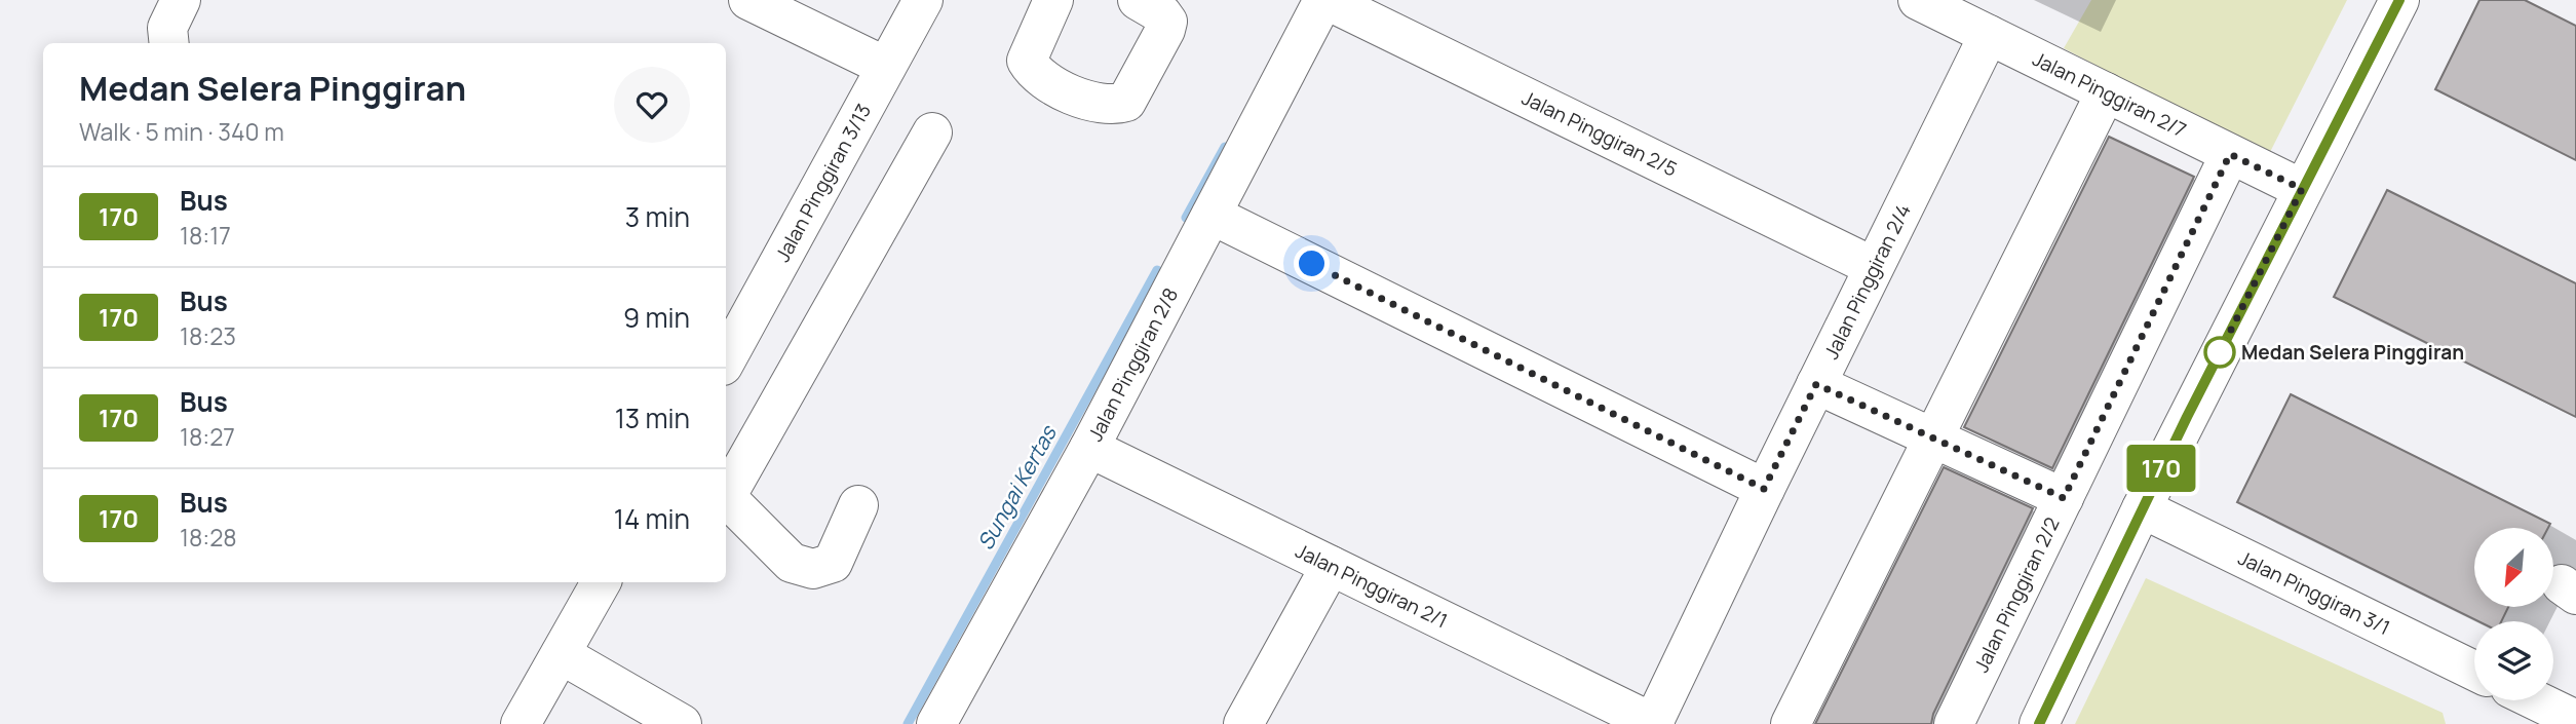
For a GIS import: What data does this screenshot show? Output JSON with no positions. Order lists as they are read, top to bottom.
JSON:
{
  "streets": {
    "street": [
      "Jalan Pinggiran 2/7",
      "Jalan Pinggiran 2/5",
      "Jalan Pinggiran 3/13",
      "Jalan Pinggiran 2/4",
      "Jalan Pinggiran 2/8",
      "Jalan Pinggiran 2/1",
      "Jalan Pinggiran 3/1",
      "Jalan Pinggiran 2/2"
    ]
  },
  "crossings": [
    ["Jalan Pinggiran 2/7", "Jalan Pinggiran 2/4"],
    ["Jalan Pinggiran 2/7", "Jalan Pinggiran 2/2"],
    ["Jalan Pinggiran 2/5", "Jalan Pinggiran 2/4"],
    ["Jalan Pinggiran 2/5", "Jalan Pinggiran 2/8"],
    ["Jalan Pinggiran 2/4", "Jalan Pinggiran 2/1"],
    ["Jalan Pinggiran 2/8", "Jalan Pinggiran 2/1"]
  ],
  "water": ["Sungai Kertas"],
  "places": ["Medan Selera Pinggiran"],
  "lines": ["bus line 170"],
  "north": "bottom left",
  "page": {
    "on_map": "170",
    "heading": ["Medan Selera Pinggiran", "Walk · 5 min · 340 m"],
    "list": [
      {
        "mark": "170",
        "name": "Bus",
        "note": "18:17",
        "value": "3 min"
      },
      {
        "mark": "170",
        "name": "Bus",
        "note": "18:23",
        "value": "9 min"
      },
      {
        "mark": "170",
        "name": "Bus",
        "note": "18:27",
        "value": "13 min"
      },
      {
        "mark": "170",
        "name": "Bus",
        "note": "18:28",
        "value": "14 min"
      }
    ]
  }
}
